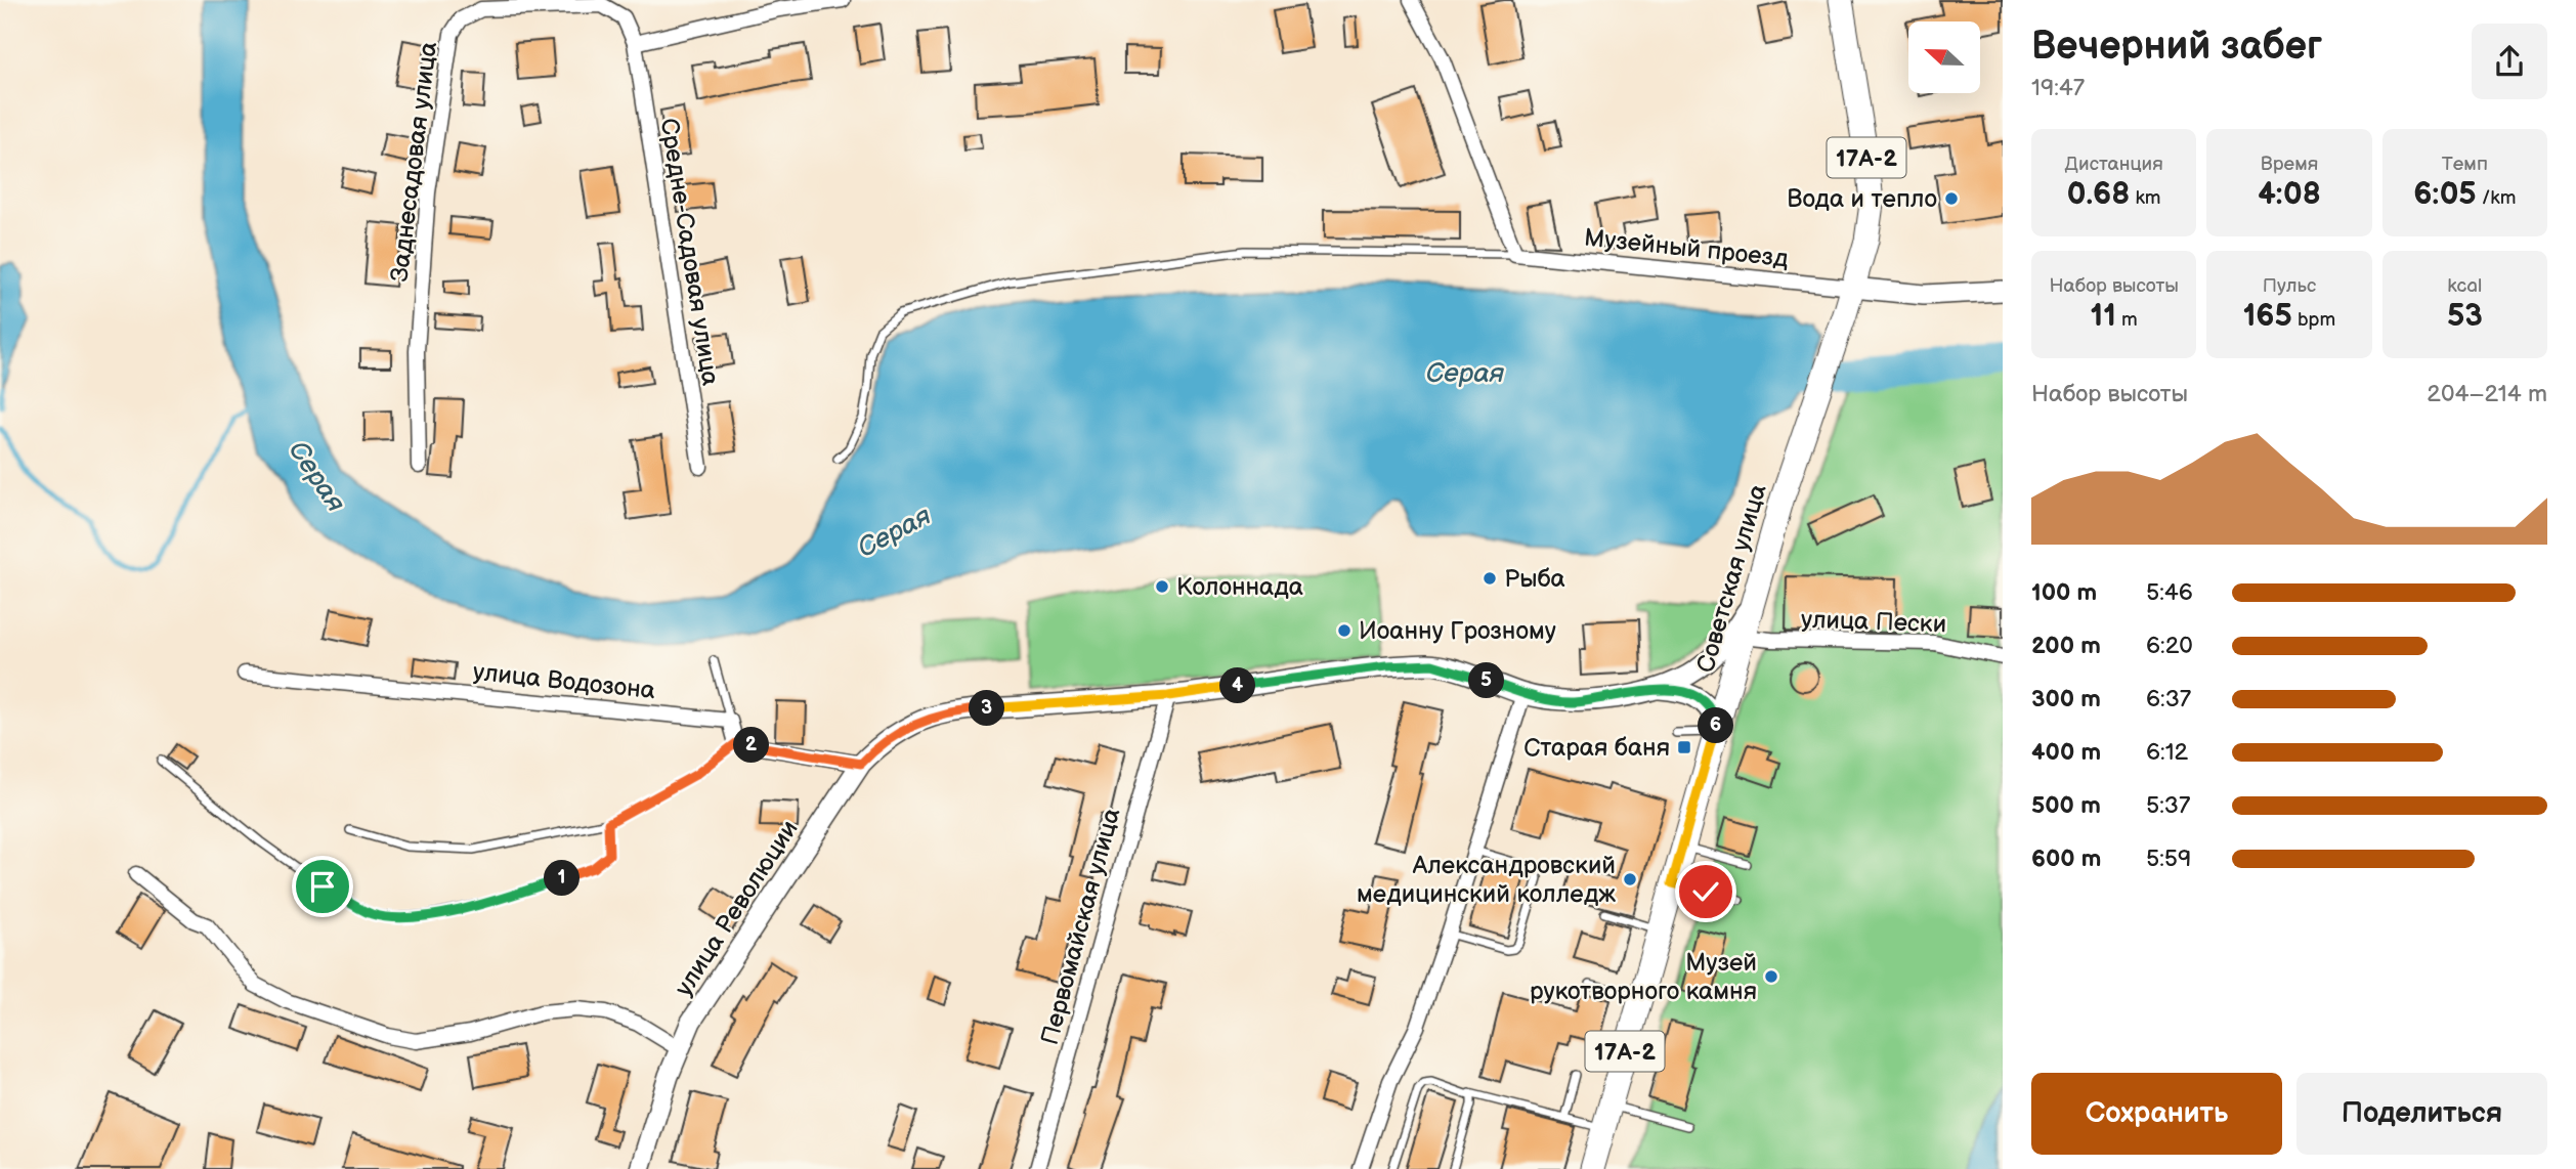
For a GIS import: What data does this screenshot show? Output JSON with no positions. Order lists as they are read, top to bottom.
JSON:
{
  "streets": {
    "main road": ["17А-2", "Советская улица", "улица Революции"],
    "street": [
      "Заднесадовая улица",
      "Музейный проезд",
      "Средне-Садовая улица",
      "улица Пески",
      "улица Водозона",
      "Первомайская улица"
    ]
  },
  "crossings": [
    ["Музейный проезд", "Советская улица"],
    ["Советская улица", "улица Пески"],
    ["улица Революции", "Первомайская улица"]
  ],
  "water": ["Серая"],
  "places": {
    "other": [
      "Вода и тепло",
      "Рыба",
      "Колоннада",
      "Иоанну Грозному",
      "Александровский медицинский колледж",
      "Музей рукотворного камня"
    ],
    "transit": ["Старая баня"]
  },
  "north": "left",
  "page": {
    "heading": ["Вечерний забег", "19:47"],
    "stats": [
      ["Дистанция", "0.68 km"],
      ["Время", "4:08"],
      ["Темп", "6:05 /km"],
      ["Набор высоты", "11 m"],
      ["Пульс", "165 bpm"],
      ["kcal", "53"]
    ],
    "chart": ["Набор высоты", "204–214 m"],
    "list": [
      {
        "name": "100 m",
        "note": "5:46"
      },
      {
        "name": "200 m",
        "note": "6:20"
      },
      {
        "name": "300 m",
        "note": "6:37"
      },
      {
        "name": "400 m",
        "note": "6:12"
      },
      {
        "name": "500 m",
        "note": "5:37"
      },
      {
        "name": "600 m",
        "note": "5:59"
      }
    ],
    "pins": [
      "5",
      "4",
      "3",
      "6",
      "2",
      "1"
    ],
    "buttons": ["Сохранить", "Поделиться"]
  }
}
